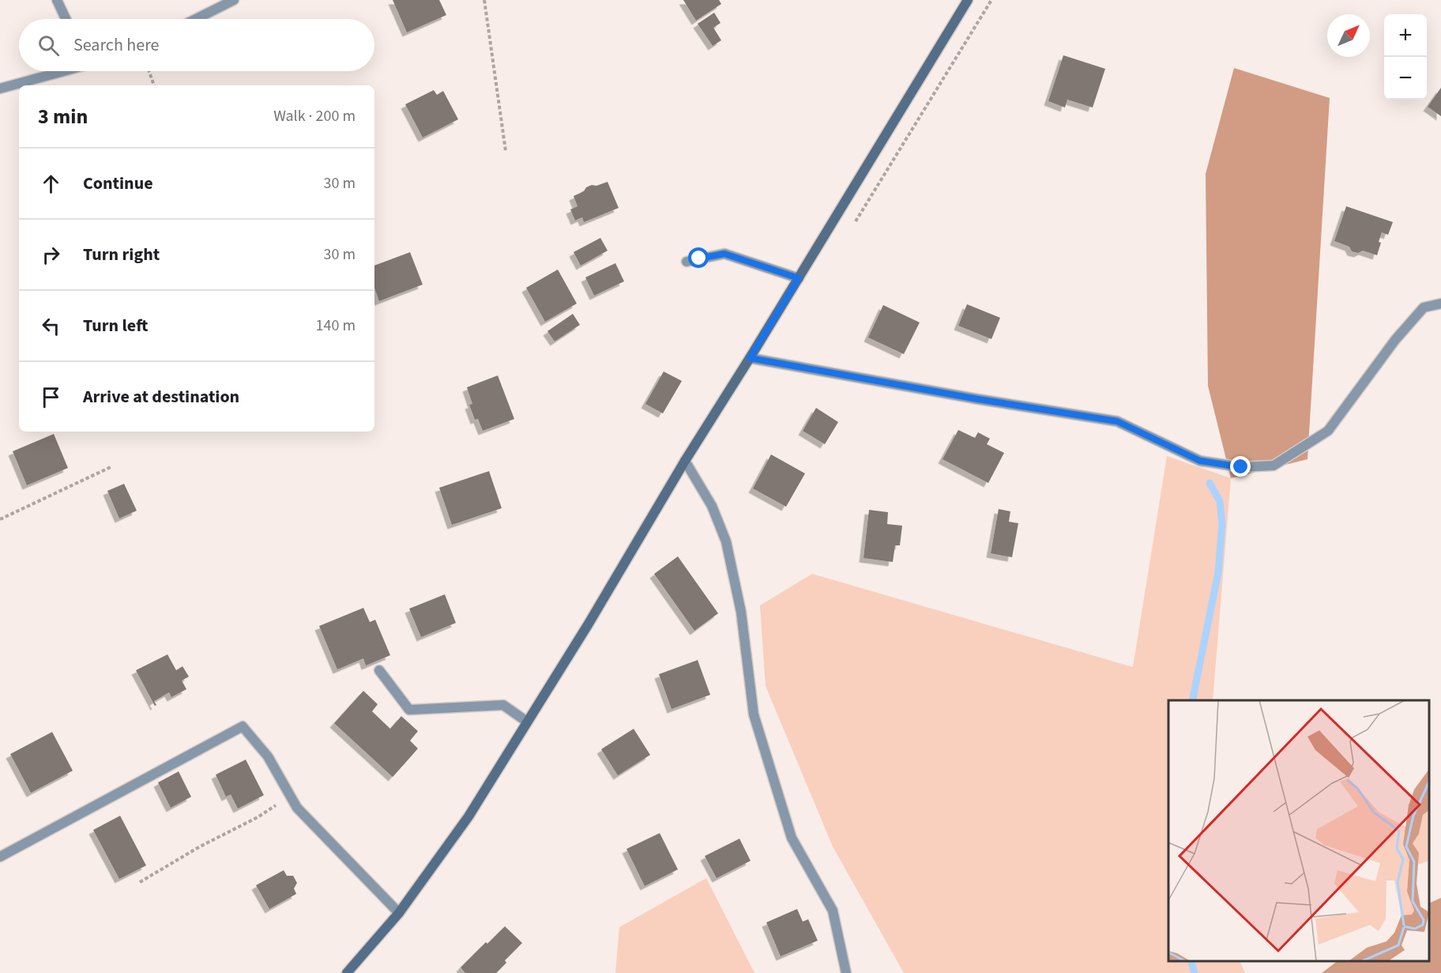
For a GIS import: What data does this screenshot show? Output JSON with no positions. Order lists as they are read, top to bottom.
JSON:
{
  "north": "top right",
  "page": {
    "map_buttons": ["+", "−"],
    "search": "Search here",
    "heading": ["3 min", "Walk · 200 m"],
    "list": [
      ["Continue", "30 m"],
      ["Turn right", "30 m"],
      ["Turn left", "140 m"],
      "Arrive at destination"
    ]
  }
}
